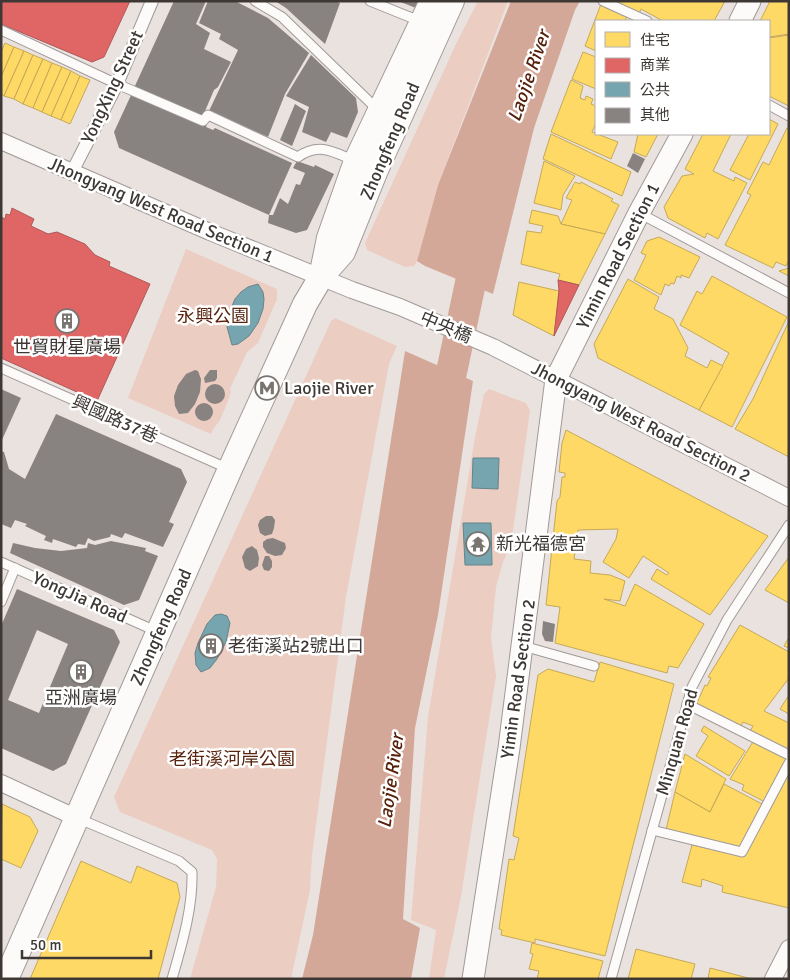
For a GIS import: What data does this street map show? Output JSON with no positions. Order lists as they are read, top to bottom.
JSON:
{
  "streets": {
    "main road": ["Zhongfeng Road"],
    "street": [
      "YongXing Street",
      "Jhongyang West Road Section 1",
      "Yimin Road Section 1",
      "中央橋",
      "Jhongyang West Road Section 2",
      "Yimin Road Section 2"
    ],
    "lane": ["興國路37巷", "YongJia Road", "Minquan Road"]
  },
  "crossings": [
    ["YongXing Street", "Jhongyang West Road Section 1"],
    ["Zhongfeng Road", "Jhongyang West Road Section 1"],
    ["Zhongfeng Road", "中央橋"],
    ["Zhongfeng Road", "興國路37巷"],
    ["Zhongfeng Road", "YongJia Road"],
    ["Jhongyang West Road Section 1", "中央橋"],
    ["Yimin Road Section 1", "Jhongyang West Road Section 2"],
    ["Yimin Road Section 1", "Yimin Road Section 2"],
    ["中央橋", "Jhongyang West Road Section 2"],
    ["Jhongyang West Road Section 2", "Yimin Road Section 2"]
  ],
  "water": ["Laojie River"],
  "parks": ["永興公園", "老街溪河岸公園"],
  "places": {
    "building": ["世貿財星廣場", "老街溪站2號出口", "亞洲廣場"],
    "metro station": ["Laojie River"],
    "temple": ["新光福德宮"]
  },
  "legend": [
    "住宅",
    "商業",
    "公共",
    "其他"
  ],
  "scale_bar": "50 m"
}
